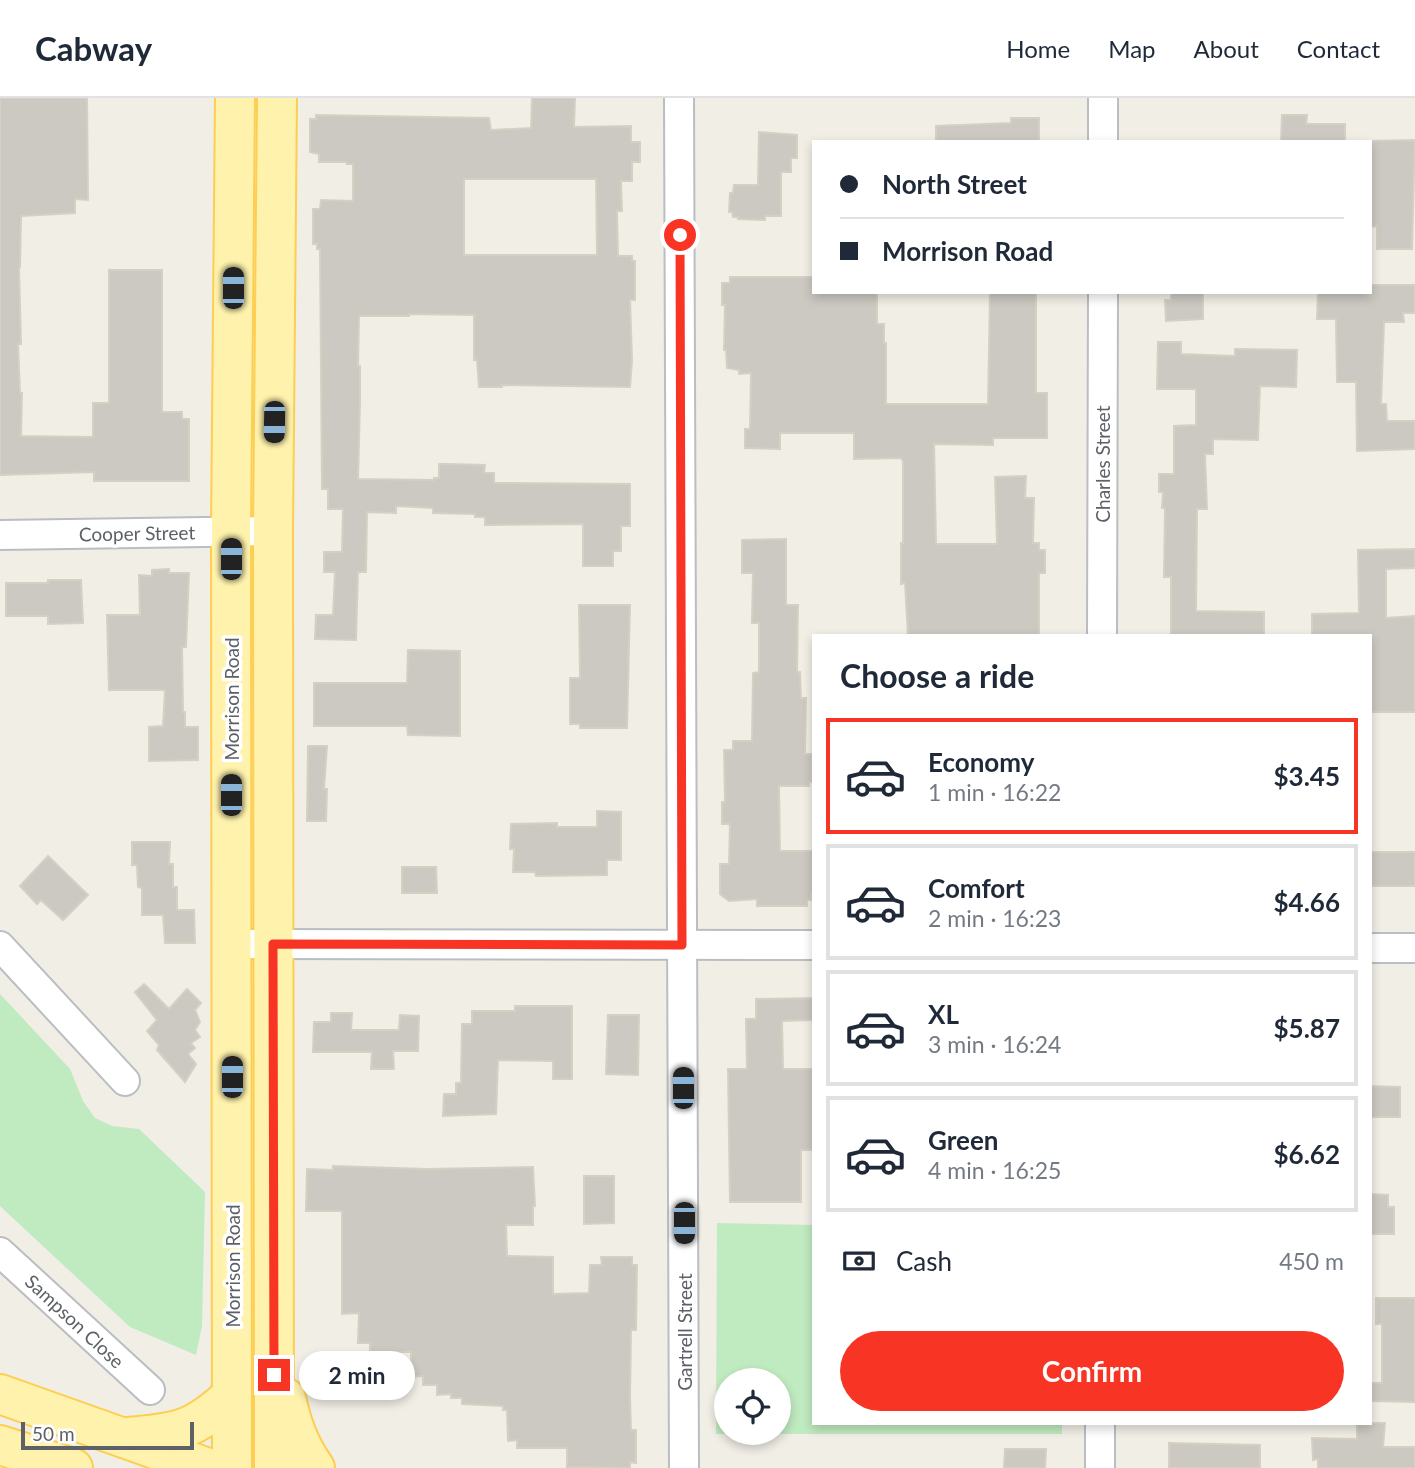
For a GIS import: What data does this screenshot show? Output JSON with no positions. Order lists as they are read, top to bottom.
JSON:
{
  "streets": {
    "main road": ["Morrison Road"],
    "street": [
      "Charles Street",
      "Cooper Street",
      "Sampson Close",
      "Gartrell Street"
    ]
  },
  "crossings": [
    ["Cooper Street", "Morrison Road"]
  ],
  "scale_bar": "50 m",
  "page": {
    "header": "Cabway",
    "nav": [
      "Home",
      "Map",
      "About",
      "Contact"
    ],
    "banner": ["North Street", "Morrison Road"],
    "heading": "Choose a ride",
    "list": [
      {
        "name": "Economy",
        "note": "1 min · 16:22",
        "value": "$3.45"
      },
      {
        "name": "Comfort",
        "note": "2 min · 16:23",
        "value": "$4.66"
      },
      {
        "name": "XL",
        "note": "3 min · 16:24",
        "value": "$5.87"
      },
      {
        "name": "Green",
        "note": "4 min · 16:25",
        "value": "$6.62"
      }
    ],
    "pay": ["Cash", "450 m"],
    "buttons": "Confirm",
    "bubble": "2 min",
    "scale": "50 m"
  }
}
